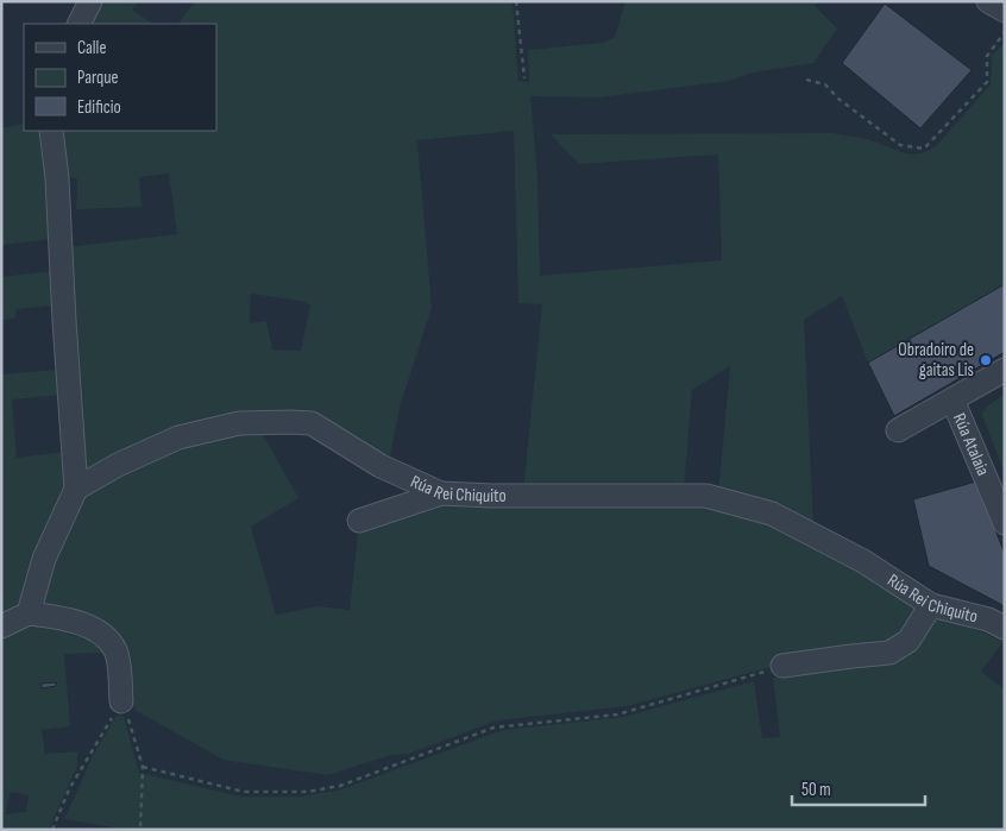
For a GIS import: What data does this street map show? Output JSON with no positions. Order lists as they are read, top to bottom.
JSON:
{
  "streets": {
    "street": ["Rúa Atalaia", "Rúa Rei Chiquito"]
  },
  "places": ["Obradoiro de gaitas Lis"],
  "legend": ["Calle", "Parque", "Edificio"],
  "scale_bar": "50 m"
}
